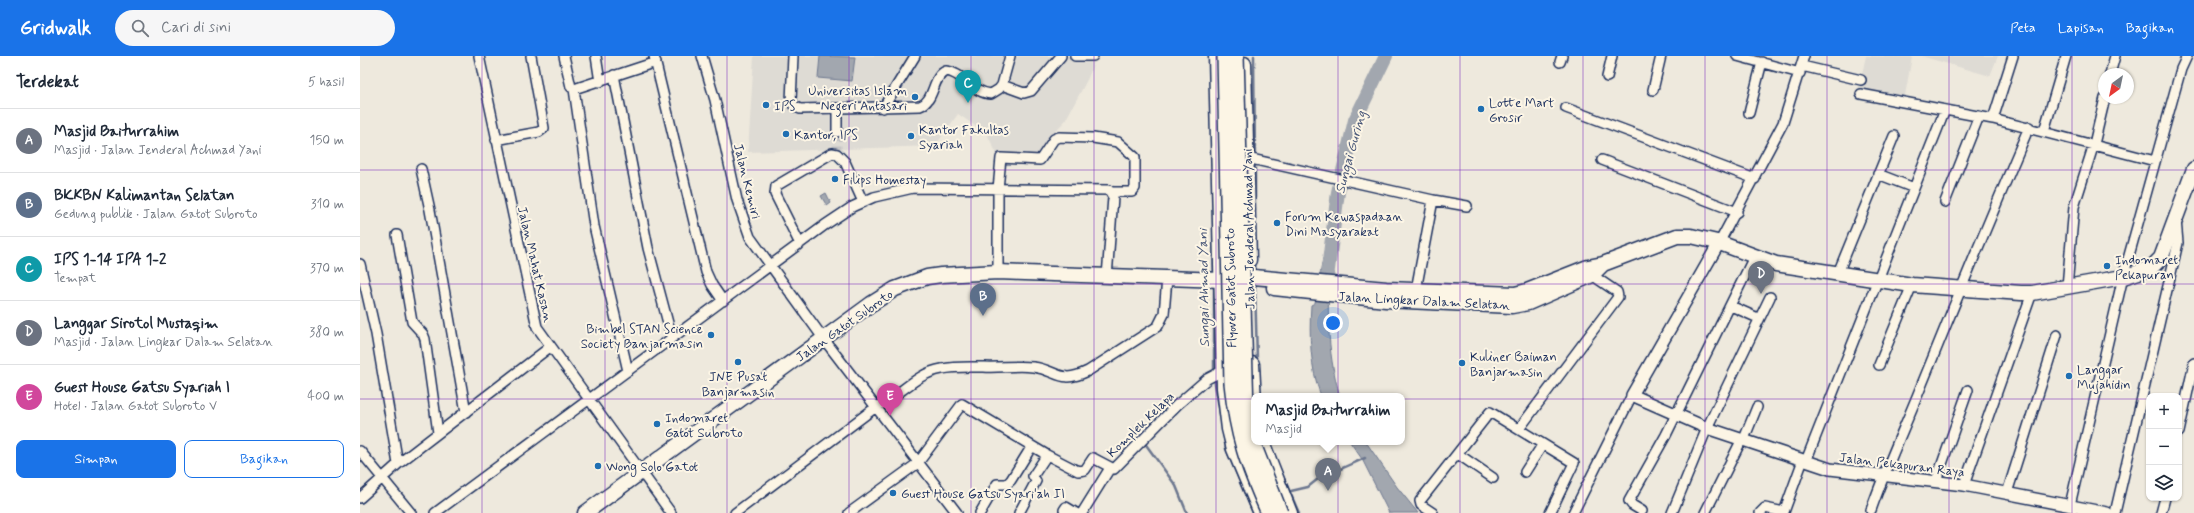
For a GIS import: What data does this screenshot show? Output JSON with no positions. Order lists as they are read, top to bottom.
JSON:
{
  "streets": {
    "highway": ["Flyover Gatot Subroto"],
    "main road": ["Jalan Jenderal Achmad Yani", "Jalan Lingkar Dalam Selatan", "Jalan Gatot Subroto"],
    "street": [
      "Jalan Kemiri",
      "Jalan Mahat Kasan",
      "Komplek Kelapa",
      "Jalan Pekapuran Raya"
    ]
  },
  "crossings": [
    ["Jalan Kemiri", "Jalan Gatot Subroto"],
    ["Jalan Jenderal Achmad Yani", "Jalan Lingkar Dalam Selatan"],
    ["Jalan Jenderal Achmad Yani", "Jalan Gatot Subroto"],
    ["Jalan Jenderal Achmad Yani", "Komplek Kelapa"],
    ["Jalan Mahat Kasan", "Jalan Gatot Subroto"],
    ["Jalan Lingkar Dalam Selatan", "Jalan Gatot Subroto"]
  ],
  "water": ["Sungai Guring", "Sungai Ahmad Yani"],
  "places": [
    "Universitas Islam Negeri Antasari",
    "IPS",
    "Lotte Mart Grosir",
    "Kantor, IPS",
    "Kantor Fakultas Syariah",
    "Filips Homestay",
    "Forum Kewaspadaan Dini Masyarakat",
    "Indomaret Pekapuran",
    "Bimbel STAN Science Society Banjarmasin",
    "JNE Pusat Banjarmasin",
    "Kuliner Baiman Banjarmasin",
    "Langgar Mujahidin",
    "Indomaret Gatot Subroto",
    "Wong Solo Gatot",
    "Guest House Gatsu Syari'ah II"
  ],
  "north": "bottom left",
  "page": {
    "header": "Gridwalk",
    "search": "Cari di sini",
    "nav": ["Peta", "Lapisan", "Bagikan"],
    "heading": ["Terdekat", "5 hasil"],
    "pins": [
      "C",
      "D",
      "B",
      "E",
      "A"
    ],
    "list": [
      {
        "mark": "A",
        "name": "Masjid Baiturrahim",
        "note": "Masjid · Jalan Jenderal Achmad Yani",
        "value": "150 m"
      },
      {
        "mark": "B",
        "name": "BKKBN Kalimantan Selatan",
        "note": "Gedung publik · Jalan Gatot Subroto",
        "value": "310 m"
      },
      {
        "mark": "C",
        "name": "IPS 1-14 IPA 1-2",
        "note": "Tempat",
        "value": "370 m"
      },
      {
        "mark": "D",
        "name": "Langgar Sirotol Mustaqim",
        "note": "Masjid · Jalan Lingkar Dalam Selatan",
        "value": "380 m"
      },
      {
        "mark": "E",
        "name": "Guest House Gatsu Syariah I",
        "note": "Hotel · Jalan Gatot Subroto V",
        "value": "400 m"
      }
    ],
    "map_buttons": ["+", "−"],
    "popup": ["Masjid Baiturrahim", "Masjid"],
    "buttons": ["Simpan", "Bagikan"]
  }
}
